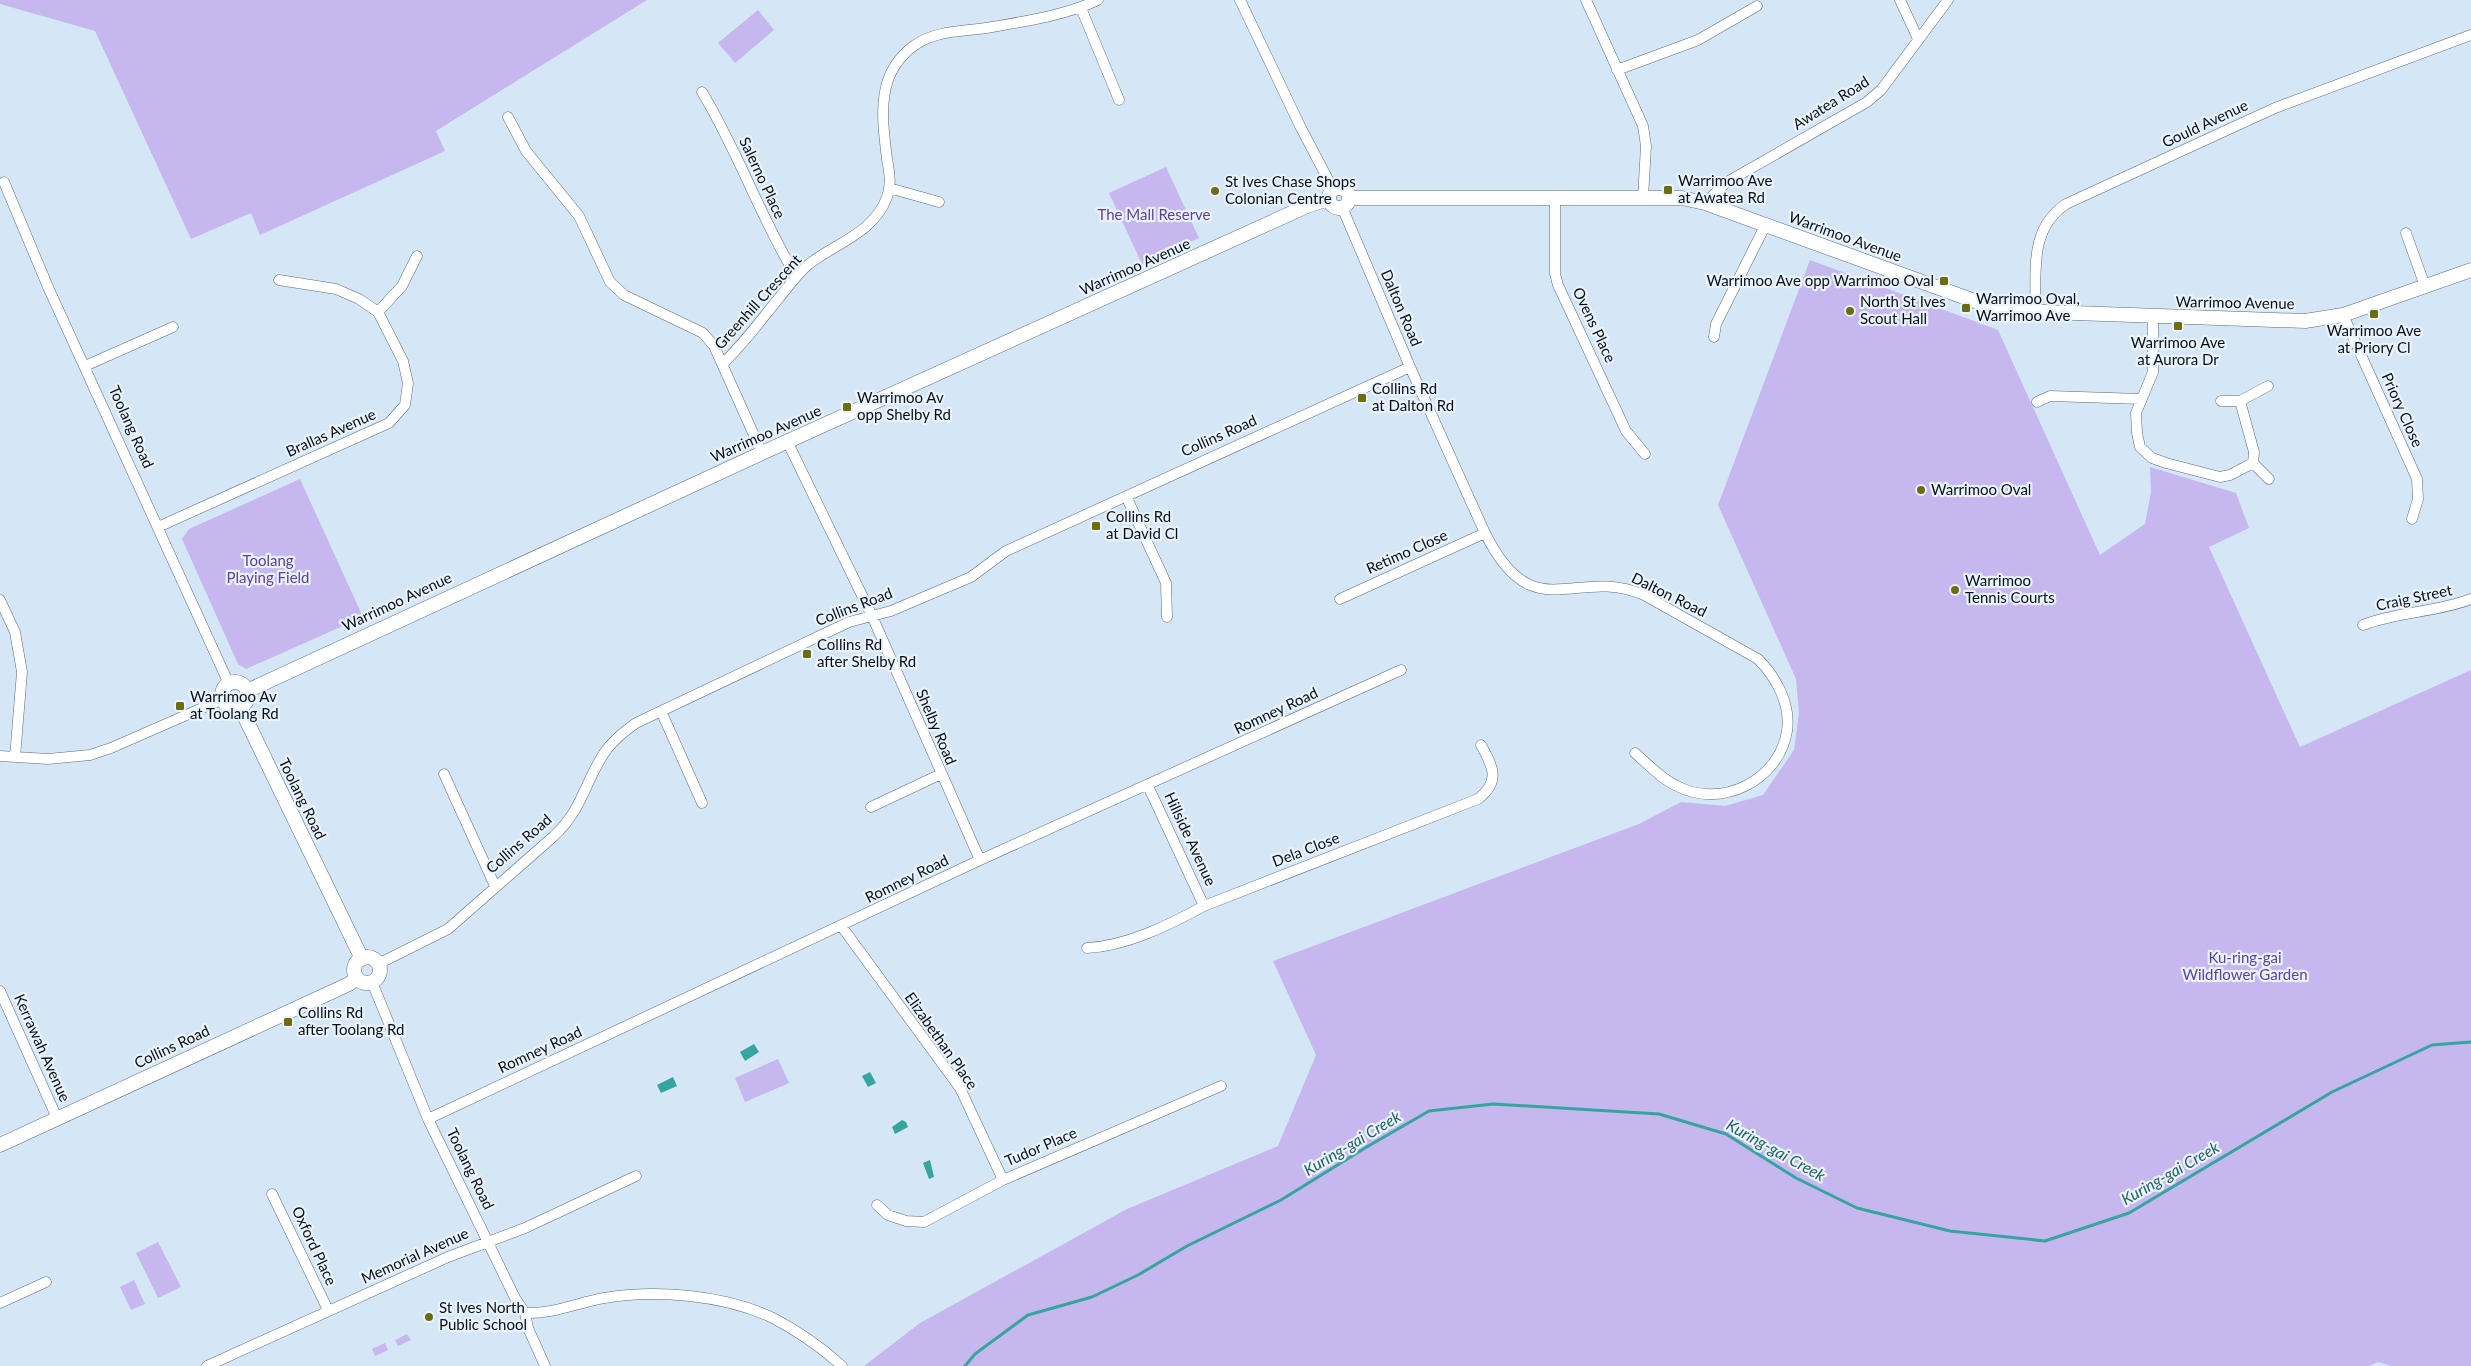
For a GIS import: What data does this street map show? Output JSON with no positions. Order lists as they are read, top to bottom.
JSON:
{
  "streets": {
    "street": [
      "Awatea Road",
      "Gould Avenue",
      "Salerno Place",
      "Warrimoo Avenue",
      "Greenhill Crescent",
      "Dalton Road",
      "Ovens Place",
      "Priory Close",
      "Toolang Road",
      "Brallas Avenue",
      "Collins Road",
      "Retimo Close",
      "Craig Street",
      "Romney Road",
      "Shelby Road",
      "Hillside Avenue",
      "Dela Close",
      "Elizabethan Place",
      "Kerrawah Avenue",
      "Tudor Place",
      "Oxford Place",
      "Memorial Avenue"
    ]
  },
  "crossings": [
    ["Awatea Road", "Warrimoo Avenue"],
    ["Gould Avenue", "Warrimoo Avenue"],
    ["Salerno Place", "Greenhill Crescent"],
    ["Warrimoo Avenue", "Dalton Road"],
    ["Warrimoo Avenue", "Ovens Place"],
    ["Warrimoo Avenue", "Priory Close"],
    ["Warrimoo Avenue", "Toolang Road"],
    ["Warrimoo Avenue", "Shelby Road"],
    ["Dalton Road", "Collins Road"],
    ["Dalton Road", "Retimo Close"],
    ["Toolang Road", "Brallas Avenue"],
    ["Toolang Road", "Collins Road"],
    ["Toolang Road", "Romney Road"],
    ["Toolang Road", "Memorial Avenue"],
    ["Collins Road", "Shelby Road"],
    ["Collins Road", "Kerrawah Avenue"],
    ["Romney Road", "Shelby Road"],
    ["Romney Road", "Hillside Avenue"],
    ["Romney Road", "Elizabethan Place"],
    ["Hillside Avenue", "Dela Close"],
    ["Elizabethan Place", "Tudor Place"],
    ["Oxford Place", "Memorial Avenue"]
  ],
  "water": ["Kuring-gai Creek"],
  "parks": ["The Mall Reserve", "Toolang Playing Field", "Ku-ring-gai Wildflower Garden"],
  "places": {
    "transit": [
      "Warrimoo Ave at Awatea Rd",
      "Warrimoo Ave opp Warrimoo Oval",
      "Warrimoo Oval, Warrimoo Ave",
      "Warrimoo Ave at Priory Cl",
      "Warrimoo Ave at Aurora Dr",
      "Collins Rd at Dalton Rd",
      "Warrimoo Av opp Shelby Rd",
      "Collins Rd at David Cl",
      "Collins Rd after Shelby Rd",
      "Warrimoo Av at Toolang Rd",
      "Collins Rd after Toolang Rd"
    ],
    "other": [
      "St Ives Chase Shops Colonian Centre",
      "North St Ives Scout Hall",
      "Warrimoo Oval",
      "Warrimoo Tennis Courts",
      "St Ives North Public School"
    ]
  }
}
